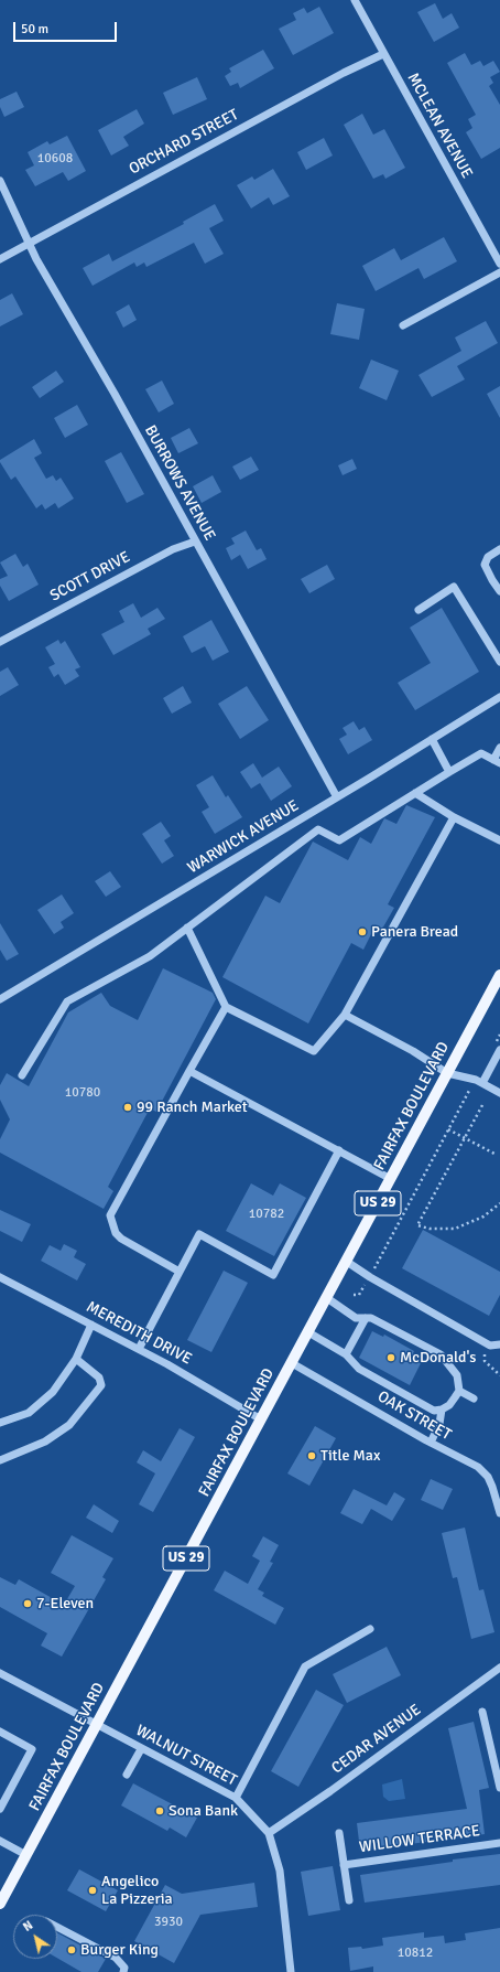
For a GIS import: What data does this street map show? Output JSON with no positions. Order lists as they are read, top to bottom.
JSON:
{
  "streets": {
    "main road": ["FAIRFAX BOULEVARD", "US 29"],
    "street": [
      "MCLEAN AVENUE",
      "ORCHARD STREET",
      "BURROWS AVENUE",
      "SCOTT DRIVE",
      "WARWICK AVENUE",
      "MEREDITH DRIVE",
      "OAK STREET",
      "CEDAR AVENUE",
      "WALNUT STREET",
      "WILLOW TERRACE"
    ]
  },
  "crossings": [
    ["MCLEAN AVENUE", "ORCHARD STREET"],
    ["ORCHARD STREET", "BURROWS AVENUE"],
    ["BURROWS AVENUE", "SCOTT DRIVE"],
    ["BURROWS AVENUE", "WARWICK AVENUE"],
    ["FAIRFAX BOULEVARD", "MEREDITH DRIVE"],
    ["FAIRFAX BOULEVARD", "OAK STREET"],
    ["FAIRFAX BOULEVARD", "WALNUT STREET"],
    ["CEDAR AVENUE", "WALNUT STREET"]
  ],
  "places": [
    "Panera Bread",
    "99 Ranch Market",
    "McDonald's",
    "Title Max",
    "7-Eleven",
    "Sona Bank",
    "Angelico La Pizzeria",
    "Burger King"
  ],
  "house_numbers": [
    "10608",
    "10780",
    "10782",
    "3930",
    "10812"
  ],
  "scale_bar": "50 m",
  "north": "top left"
}
